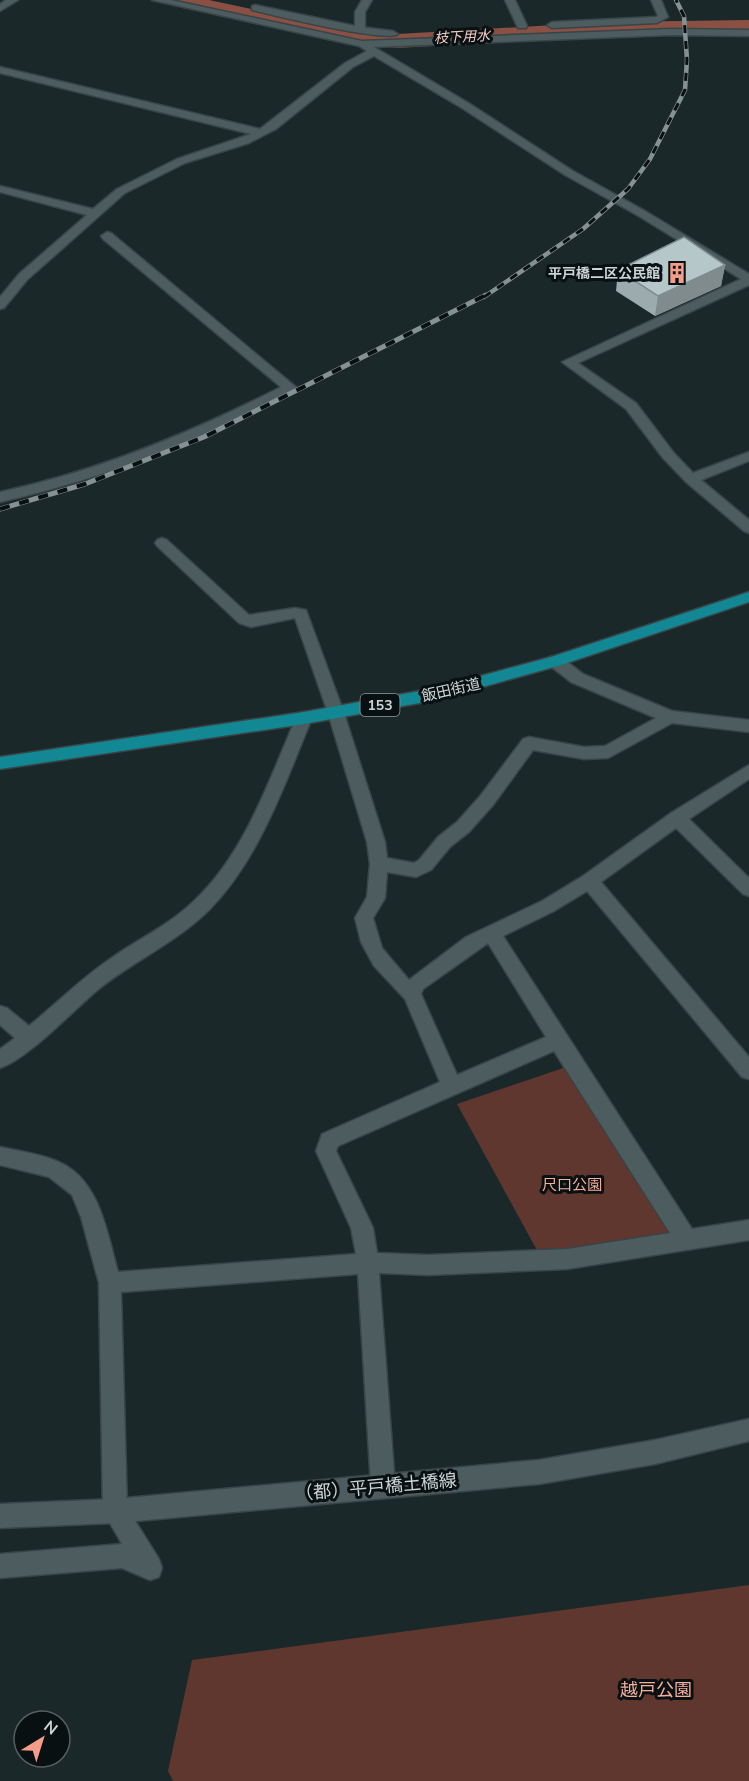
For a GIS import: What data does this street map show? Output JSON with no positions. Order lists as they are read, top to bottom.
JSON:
{
  "streets": {
    "highway": ["飯田街道", "153"],
    "street": ["（都）平戸橋土橋線"]
  },
  "water": ["枝下用水"],
  "parks": ["尺口公園", "越戸公園"],
  "places": {
    "building": ["平戸橋二区公民館"]
  },
  "north": "top right"
}
